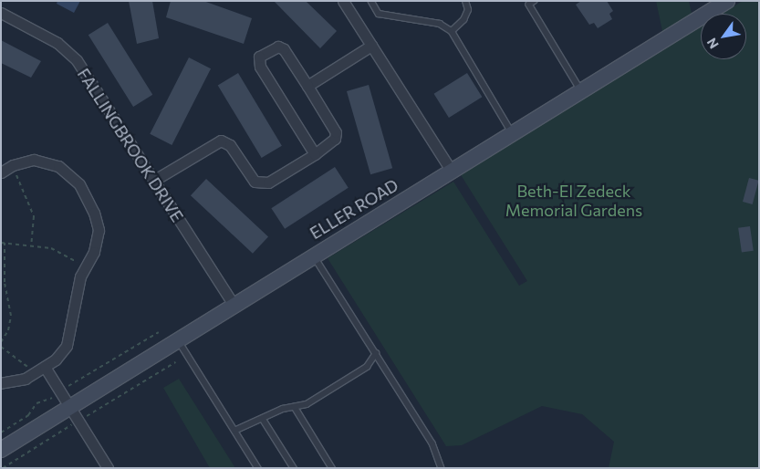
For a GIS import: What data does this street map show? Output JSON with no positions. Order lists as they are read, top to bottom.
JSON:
{
  "streets": {
    "street": ["FALLINGBROOK DRIVE", "ELLER ROAD"]
  },
  "crossings": [
    ["FALLINGBROOK DRIVE", "ELLER ROAD"]
  ],
  "parks": ["Beth-El Zedeck Memorial Gardens"],
  "north": "bottom left"
}
